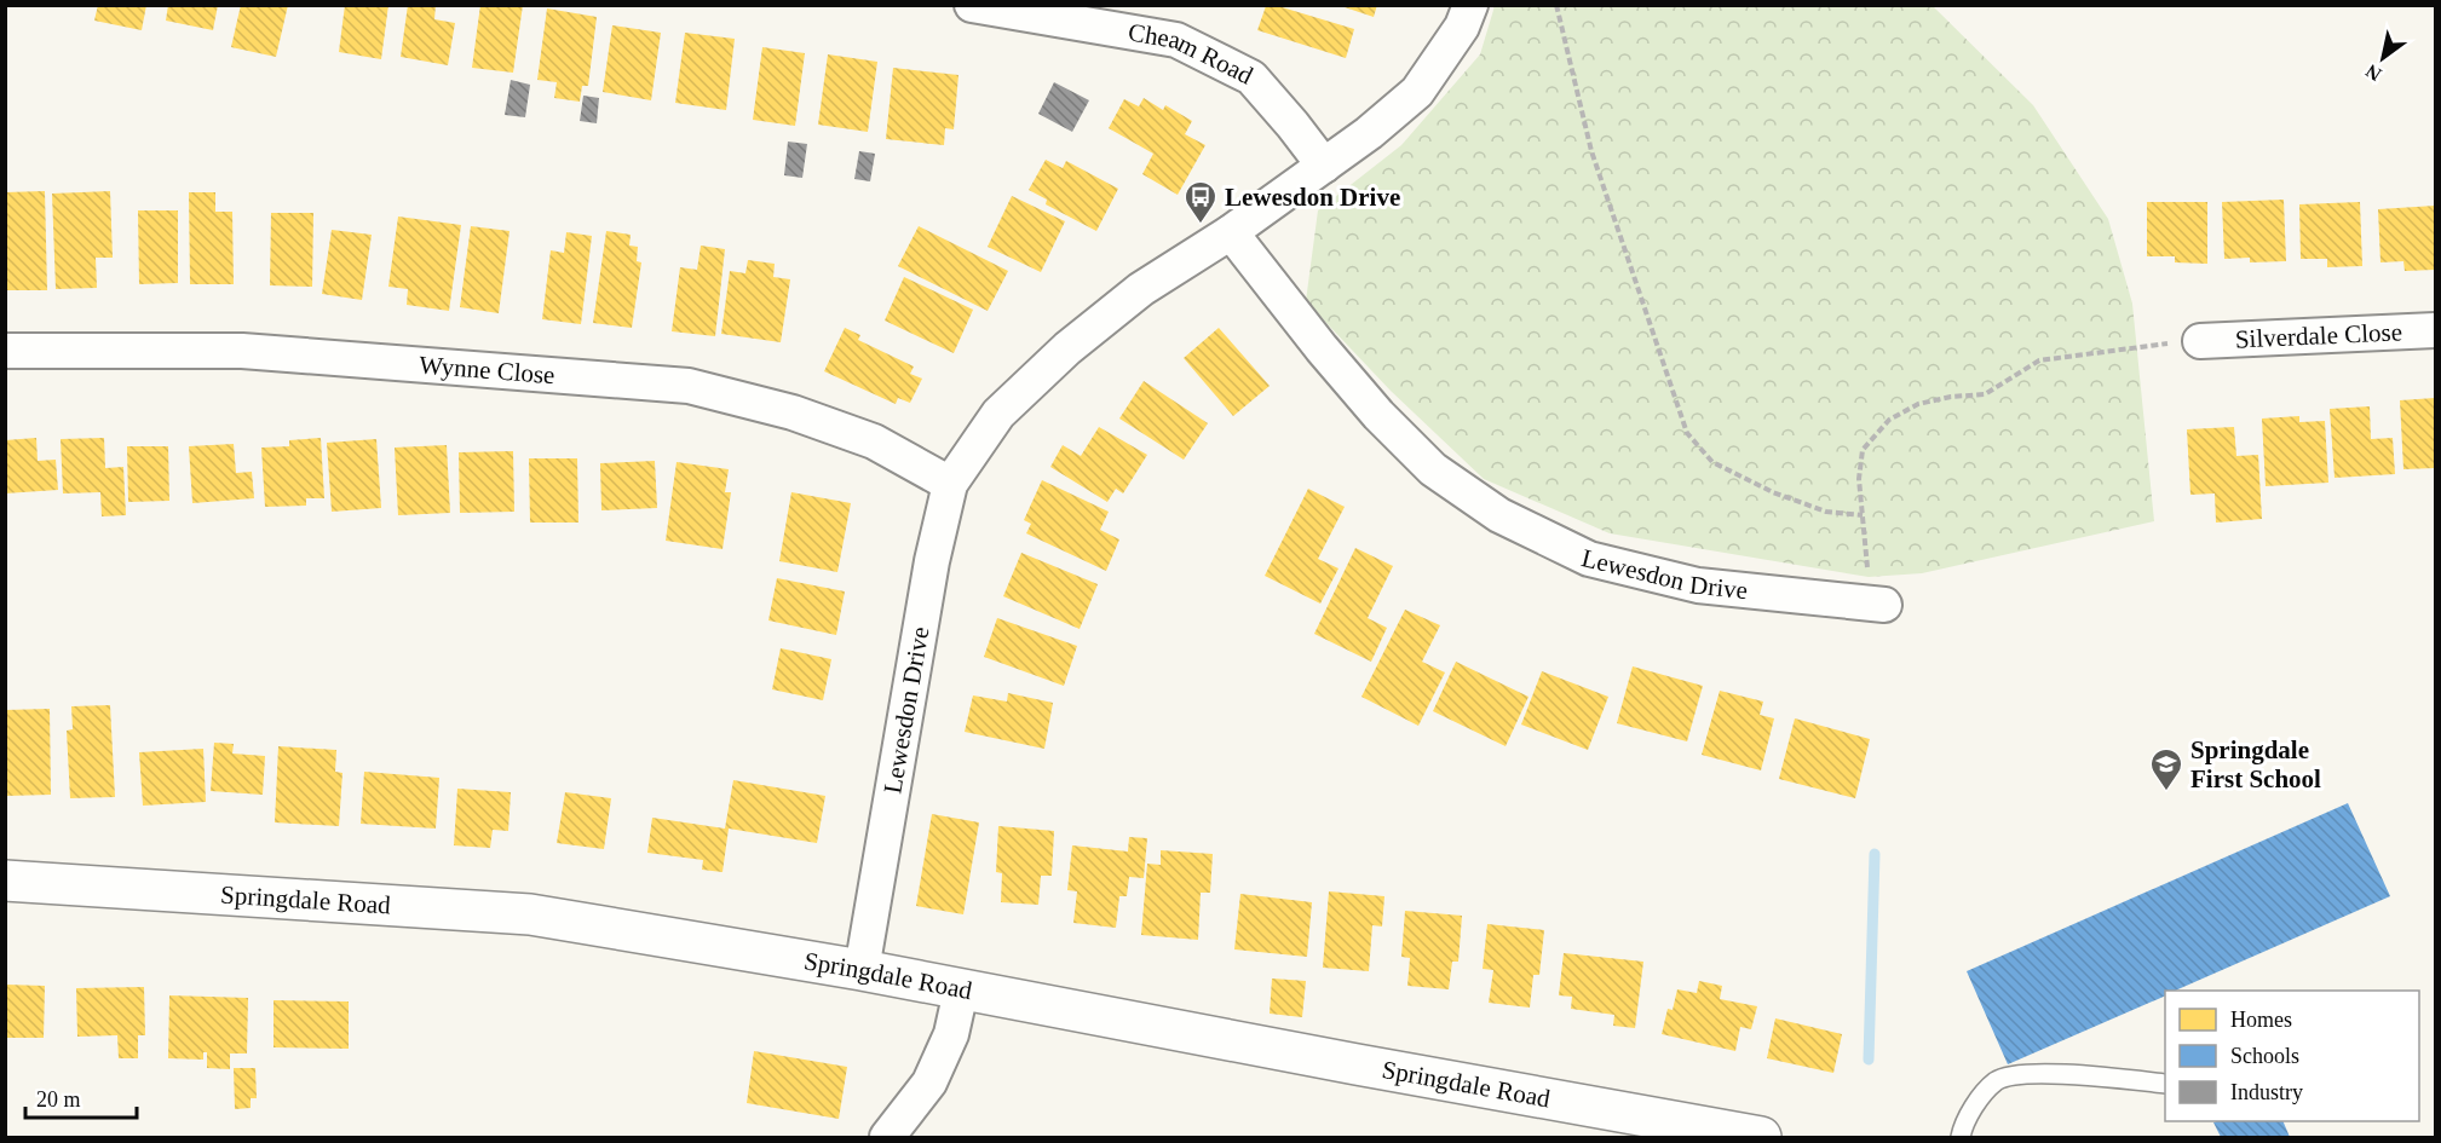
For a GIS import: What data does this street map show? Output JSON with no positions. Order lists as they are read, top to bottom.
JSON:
{
  "streets": {
    "street": [
      "Cheam Road",
      "Silverdale Close",
      "Wynne Close",
      "Lewesdon Drive",
      "Springdale Road"
    ]
  },
  "crossings": [
    ["Cheam Road", "Lewesdon Drive"],
    ["Wynne Close", "Lewesdon Drive"],
    ["Lewesdon Drive", "Springdale Road"]
  ],
  "places": {
    "bus stop": ["Lewesdon Drive"],
    "school or university": ["Springdale First School"]
  },
  "legend": ["Homes", "Schools", "Industry"],
  "scale_bar": "20 m",
  "north": "bottom left"
}
